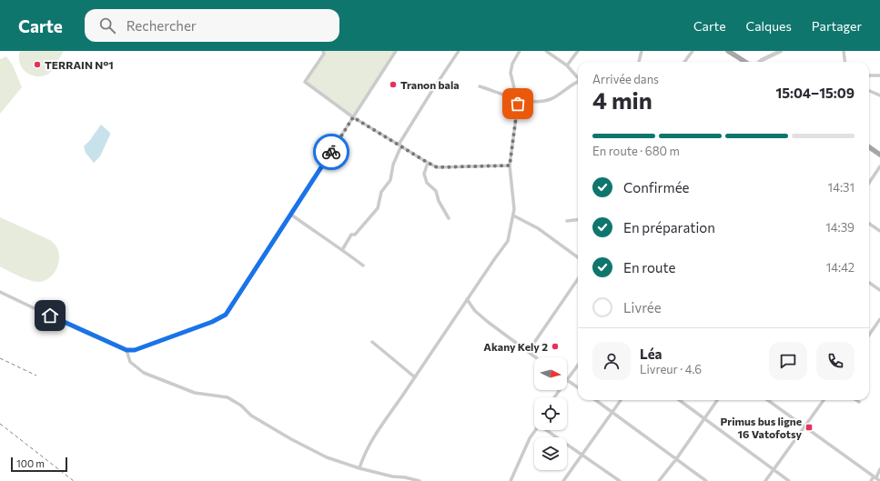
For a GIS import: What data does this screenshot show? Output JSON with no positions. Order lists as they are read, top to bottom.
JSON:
{
  "places": {
    "other": ["TERRAIN N°1", "Tranon bala", "Akany Kely 2"],
    "transit": ["Primus bus ligne 16 Vatofotsy"]
  },
  "scale_bar": "100 m",
  "north": "right",
  "page": {
    "header": "Carte",
    "search": "Rechercher",
    "nav": ["Carte", "Calques", "Partager"],
    "heading": ["4 min", "Arrivée dans", "15:04–15:09"],
    "panel": ["Léa", "Livreur · 4.6"],
    "bar": "En route · 680 m",
    "list": [
      ["Confirmée", "14:31"],
      ["En préparation", "14:39"],
      ["En route", "14:42"],
      "Livrée"
    ],
    "scale": "100 m"
  }
}
